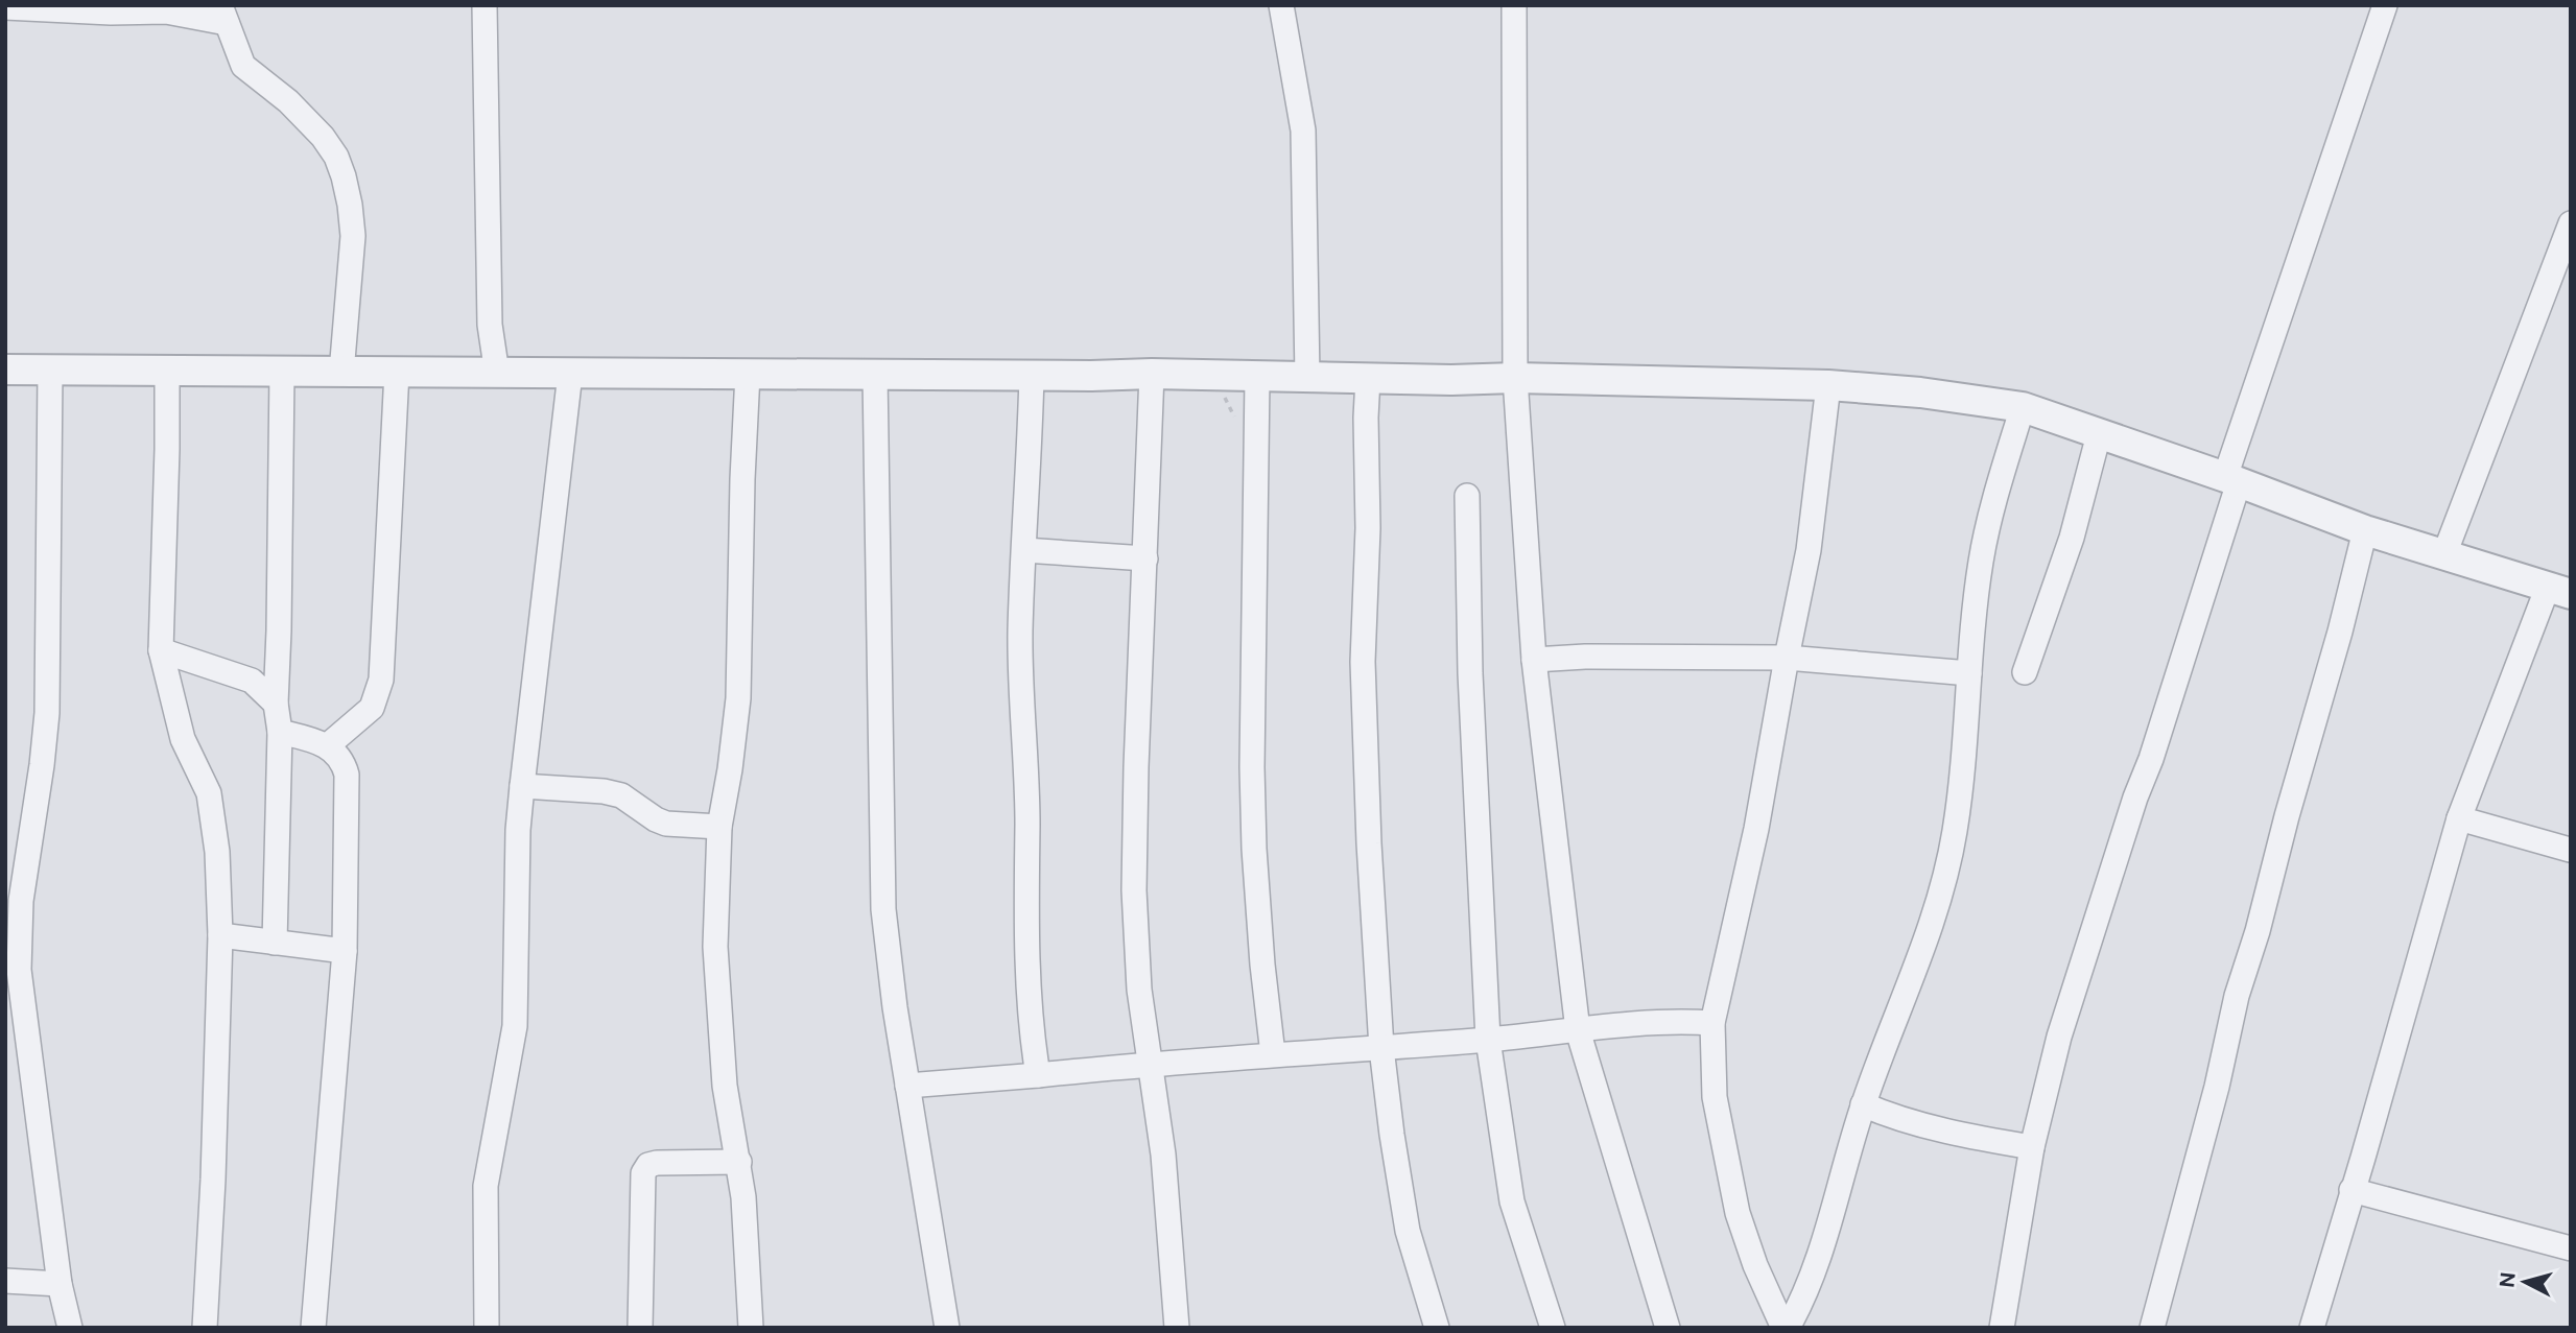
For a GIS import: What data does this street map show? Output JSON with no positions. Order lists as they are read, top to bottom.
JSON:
{
  "north": "left"
}
